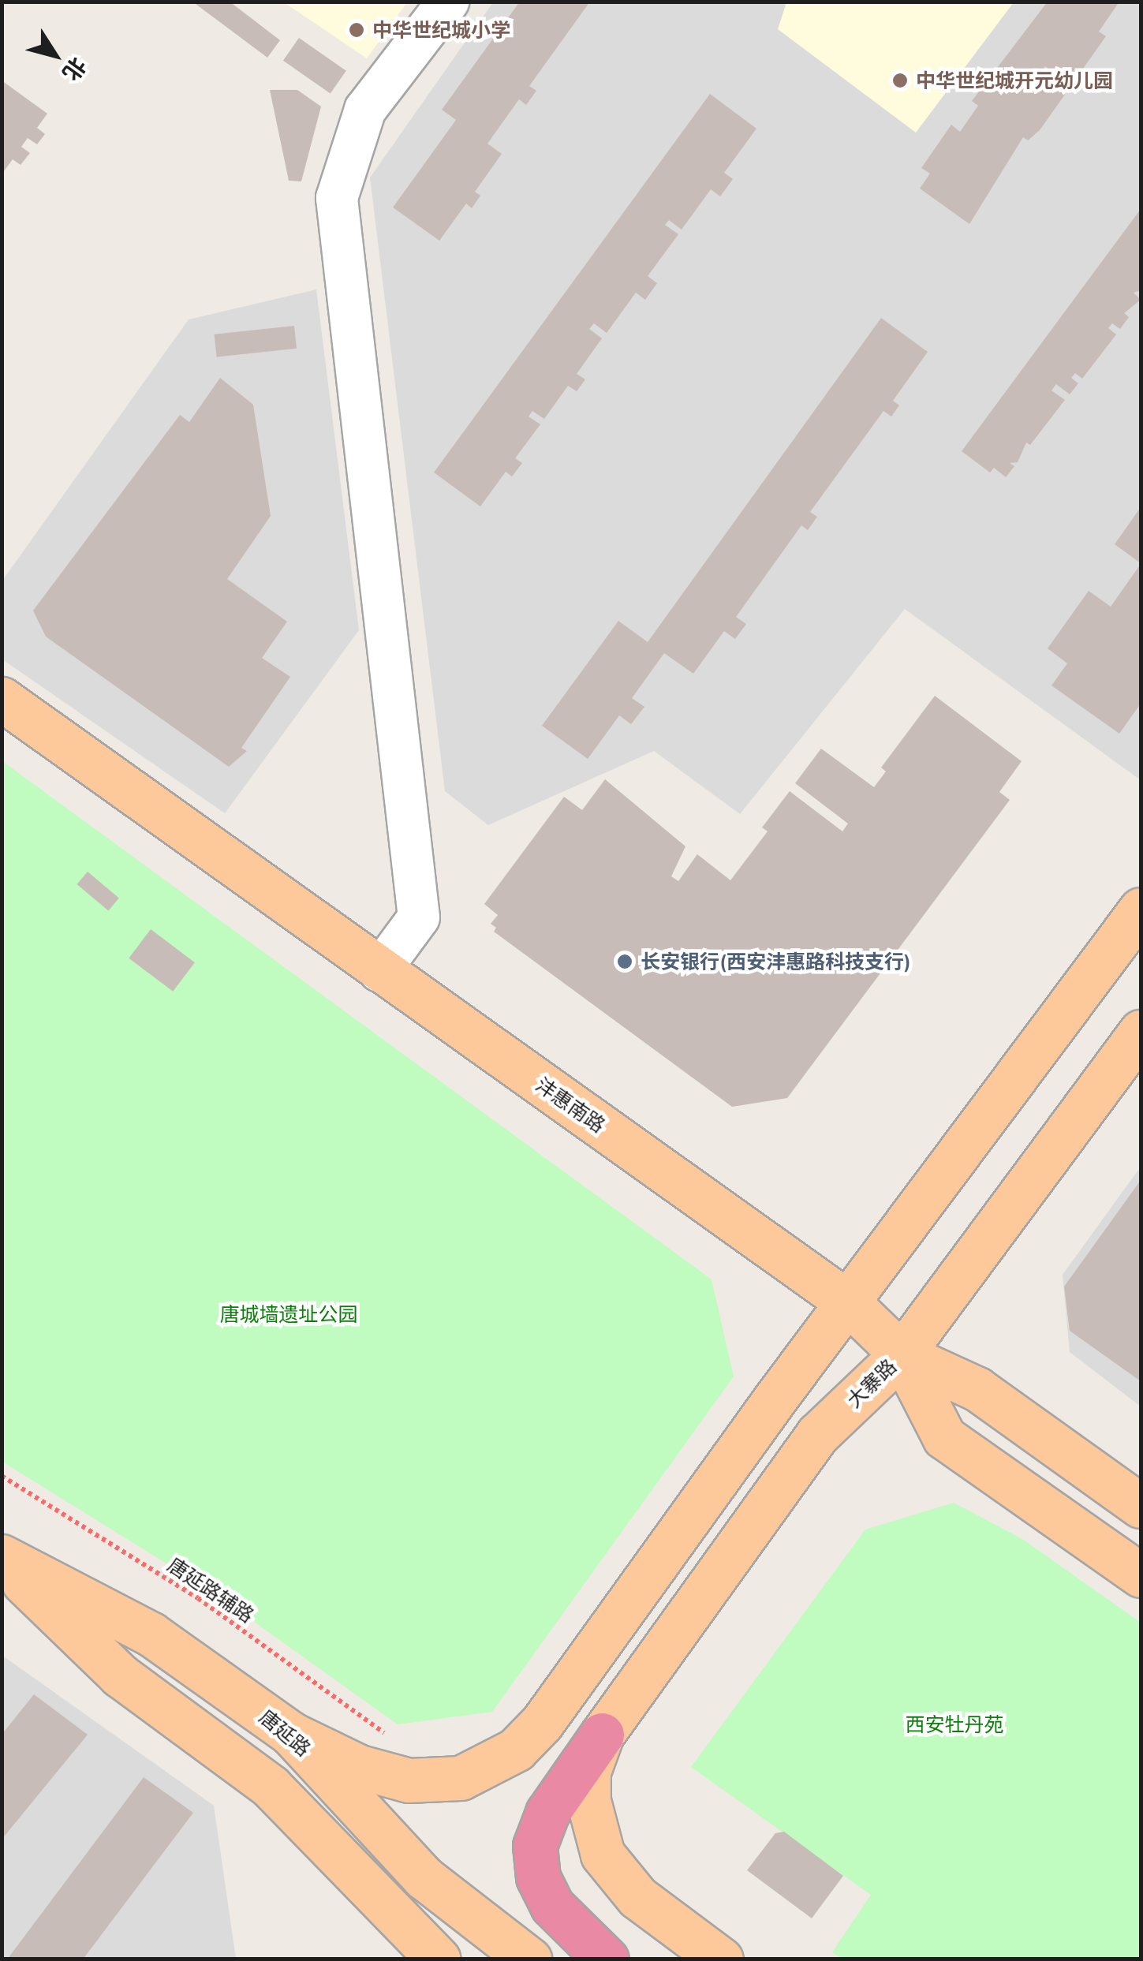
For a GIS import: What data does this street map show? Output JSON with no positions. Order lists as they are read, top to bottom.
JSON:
{
  "streets": {
    "main road": ["沣惠南路", "大寨路", "唐延路"],
    "path": ["唐延路辅路"]
  },
  "crossings": [
    ["沣惠南路", "大寨路"]
  ],
  "parks": ["唐城墙遗址公园", "西安牡丹苑"],
  "places": ["中华世纪城小学", "中华世纪城开元幼儿园", "长安银行(西安沣惠路科技支行)"],
  "north": "bottom right"
}
